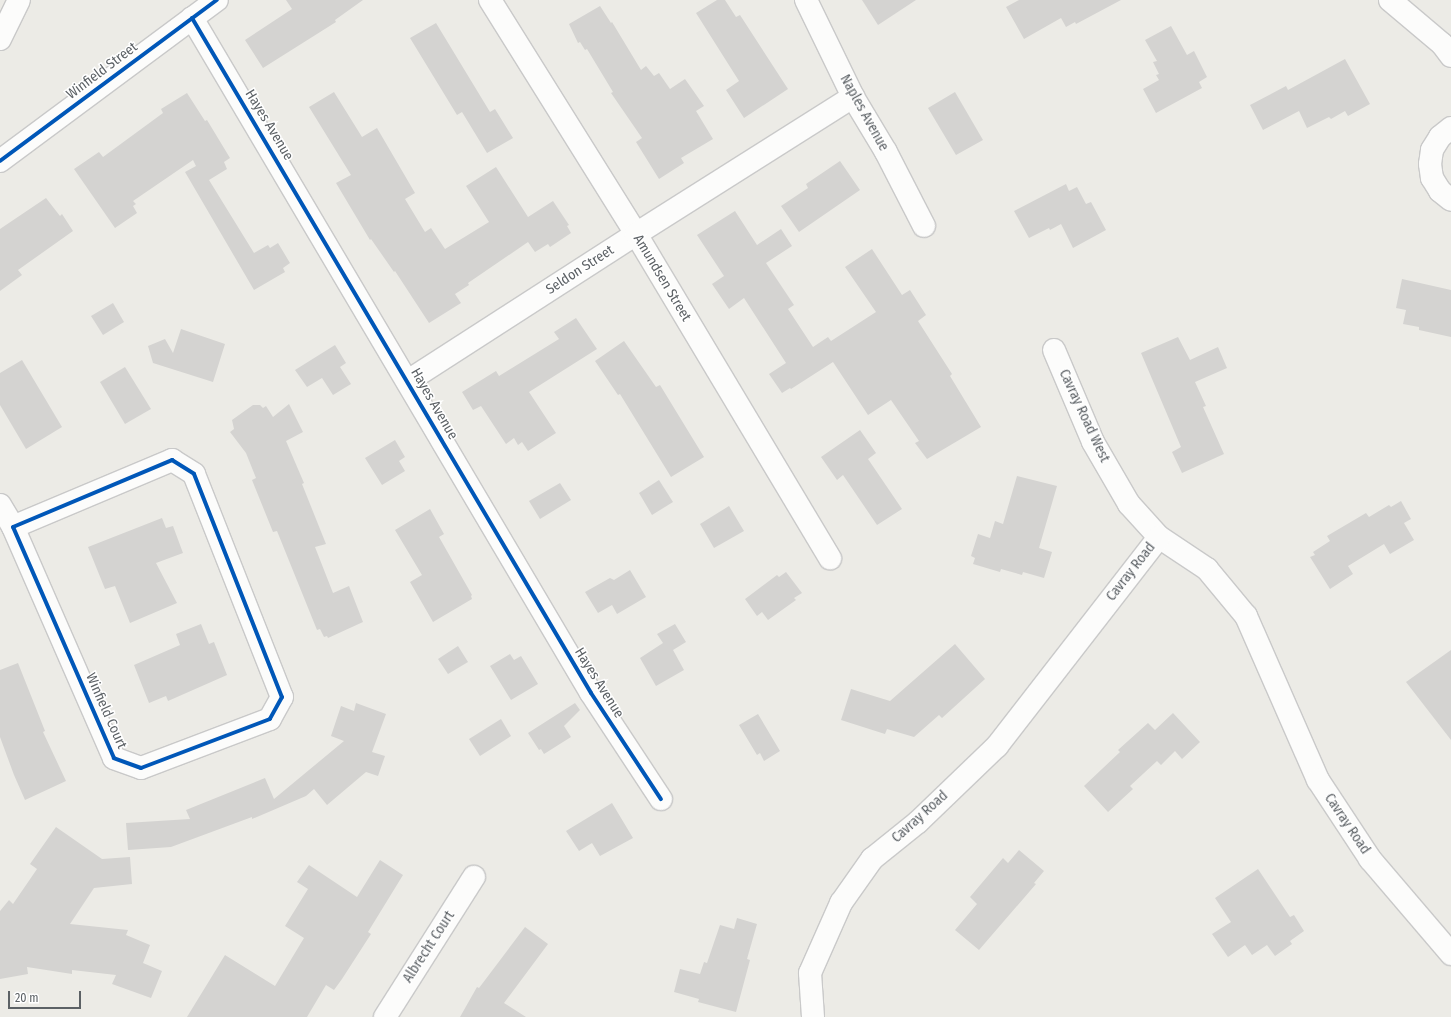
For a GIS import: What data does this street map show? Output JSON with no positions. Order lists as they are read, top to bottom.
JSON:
{
  "streets": {
    "street": [
      "Winfield Street",
      "Naples Avenue",
      "Hayes Avenue",
      "Seldon Street",
      "Amundsen Street",
      "Cavray Road West",
      "Cavray Road",
      "Winfield Court",
      "Albrecht Court"
    ]
  },
  "crossings": [
    ["Winfield Street", "Hayes Avenue"],
    ["Naples Avenue", "Seldon Street"],
    ["Hayes Avenue", "Seldon Street"],
    ["Seldon Street", "Amundsen Street"],
    ["Cavray Road West", "Cavray Road"]
  ],
  "scale_bar": "20 m"
}
